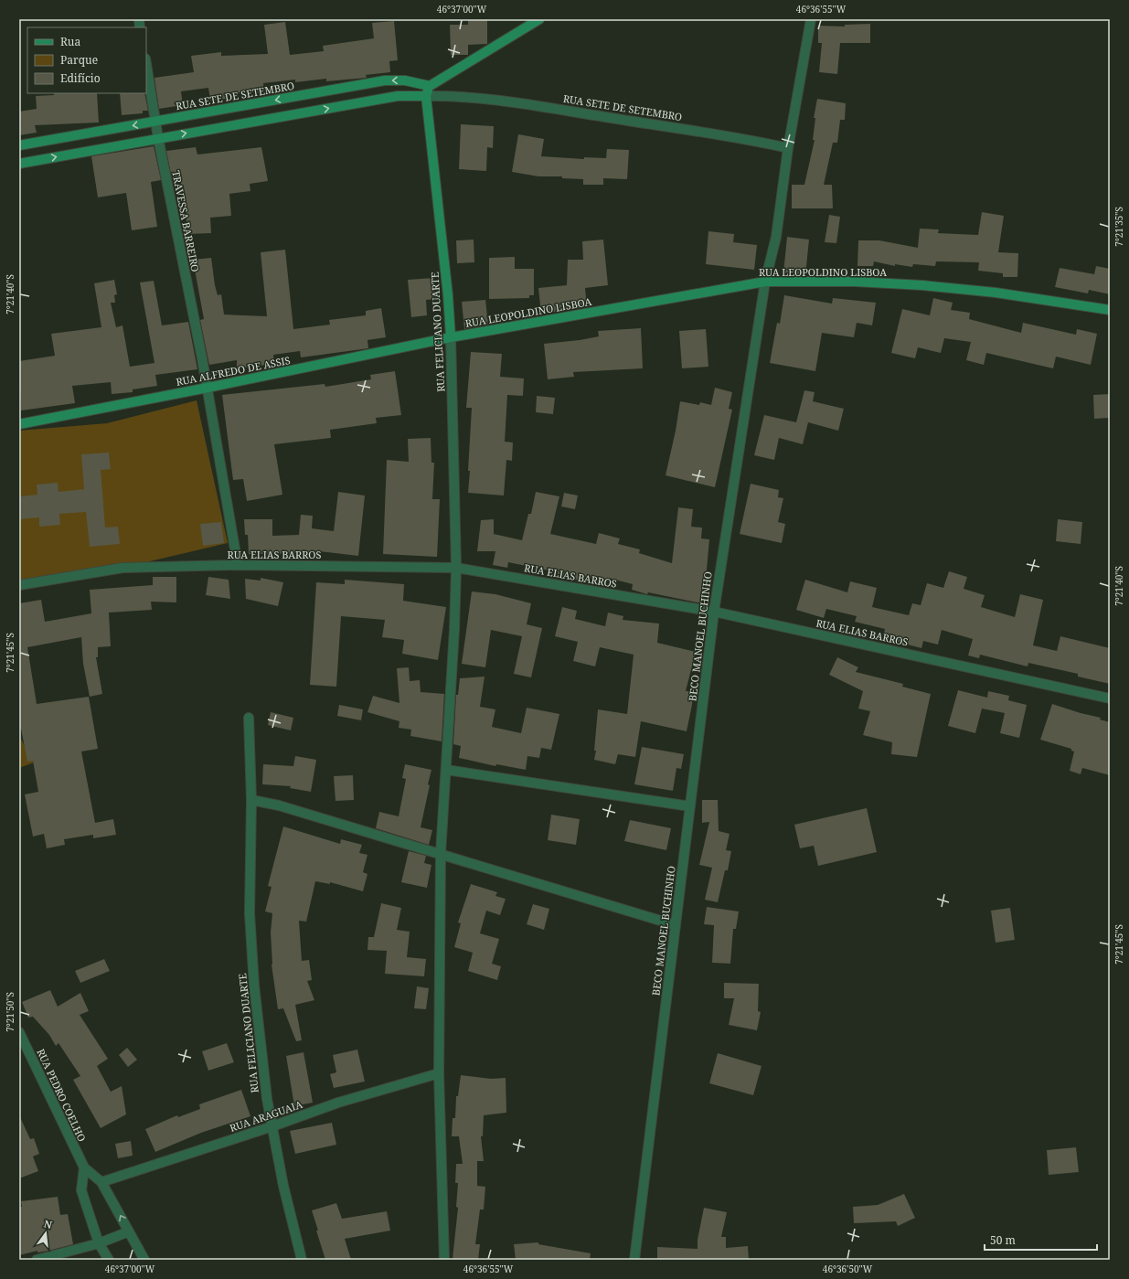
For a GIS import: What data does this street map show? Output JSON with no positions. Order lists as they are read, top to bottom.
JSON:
{
  "streets": {
    "street": [
      "RUA SETE DE SETEMBRO",
      "TRAVESSA BARREIRO",
      "RUA LEOPOLDINO LISBOA",
      "RUA FELICIANO DUARTE",
      "RUA ALFREDO DE ASSIS",
      "RUA ELIAS BARROS",
      "BECO MANOEL BUCHINHO",
      "RUA PEDRO COELHO",
      "RUA ARAGUAIA"
    ]
  },
  "crossings": [
    ["RUA SETE DE SETEMBRO", "TRAVESSA BARREIRO"],
    ["RUA SETE DE SETEMBRO", "RUA FELICIANO DUARTE"],
    ["RUA SETE DE SETEMBRO", "BECO MANOEL BUCHINHO"],
    ["TRAVESSA BARREIRO", "RUA ALFREDO DE ASSIS"],
    ["TRAVESSA BARREIRO", "RUA ELIAS BARROS"],
    ["RUA LEOPOLDINO LISBOA", "RUA FELICIANO DUARTE"],
    ["RUA LEOPOLDINO LISBOA", "RUA ALFREDO DE ASSIS"],
    ["RUA LEOPOLDINO LISBOA", "BECO MANOEL BUCHINHO"],
    ["RUA FELICIANO DUARTE", "RUA ALFREDO DE ASSIS"],
    ["RUA FELICIANO DUARTE", "RUA ELIAS BARROS"],
    ["RUA FELICIANO DUARTE", "RUA ARAGUAIA"],
    ["RUA ELIAS BARROS", "BECO MANOEL BUCHINHO"],
    ["RUA PEDRO COELHO", "RUA ARAGUAIA"]
  ],
  "legend": ["Rua", "Parque", "Edifício"],
  "scale_bar": "50 m",
  "north": "top",
  "coordinates": [
    "46°37'00\"W",
    "46°36'55\"W",
    "7°21'35\"S",
    "7°21'40\"S",
    "7°21'45\"S",
    "7°21'50\"S",
    "46°36'50\"W"
  ]
}
